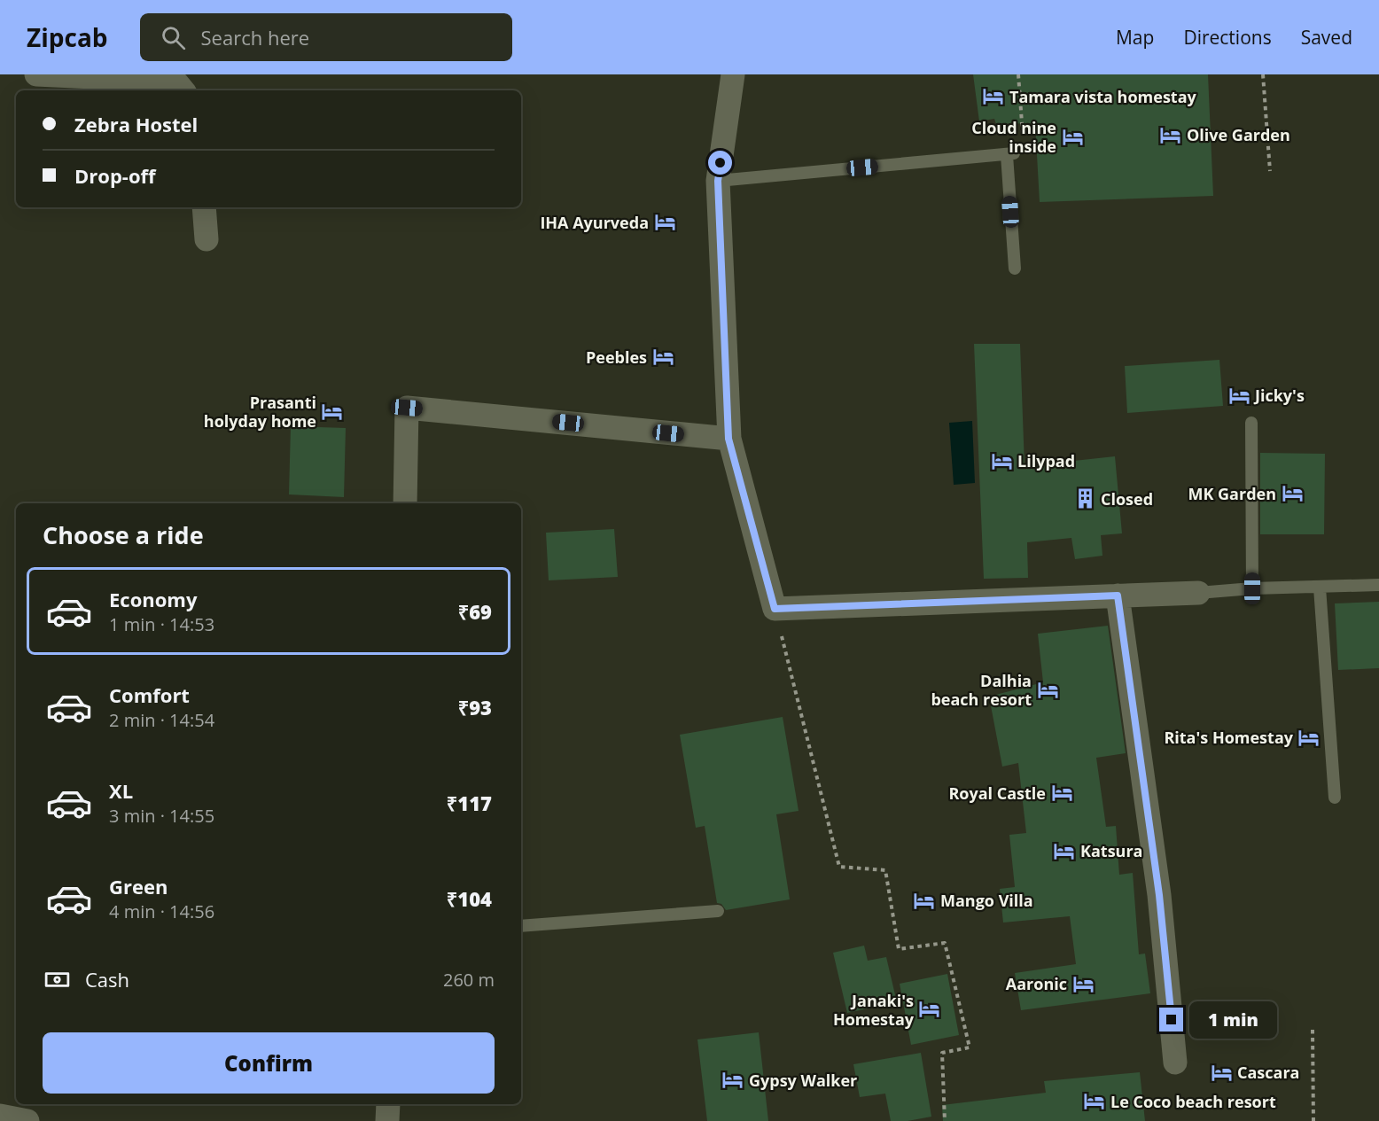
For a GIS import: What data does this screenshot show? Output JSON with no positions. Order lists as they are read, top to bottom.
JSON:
{
  "places": {
    "hotel": [
      "Tamara vista homestay",
      "Olive Garden",
      "Cloud nine inside",
      "IHA Ayurveda",
      "Peebles",
      "Jicky's",
      "Prasanti holyday home",
      "Lilypad",
      "MK Garden",
      "Dalhia beach resort",
      "Rita's Homestay",
      "Royal Castle",
      "Katsura",
      "Mango Villa",
      "Aaronic",
      "Janaki's Homestay",
      "Cascara",
      "Gypsy Walker",
      "Le Coco beach resort"
    ],
    "building": ["Closed"]
  },
  "page": {
    "header": "Zipcab",
    "search": "Search here",
    "nav": ["Map", "Directions", "Saved"],
    "banner": ["Zebra Hostel", "Drop-off"],
    "heading": "Choose a ride",
    "list": [
      {
        "name": "Economy",
        "note": "1 min · 14:53",
        "value": "₹69"
      },
      {
        "name": "Comfort",
        "note": "2 min · 14:54",
        "value": "₹93"
      },
      {
        "name": "XL",
        "note": "3 min · 14:55",
        "value": "₹117"
      },
      {
        "name": "Green",
        "note": "4 min · 14:56",
        "value": "₹104"
      }
    ],
    "pay": ["Cash", "260 m"],
    "bubble": "1 min",
    "buttons": "Confirm"
  }
}
